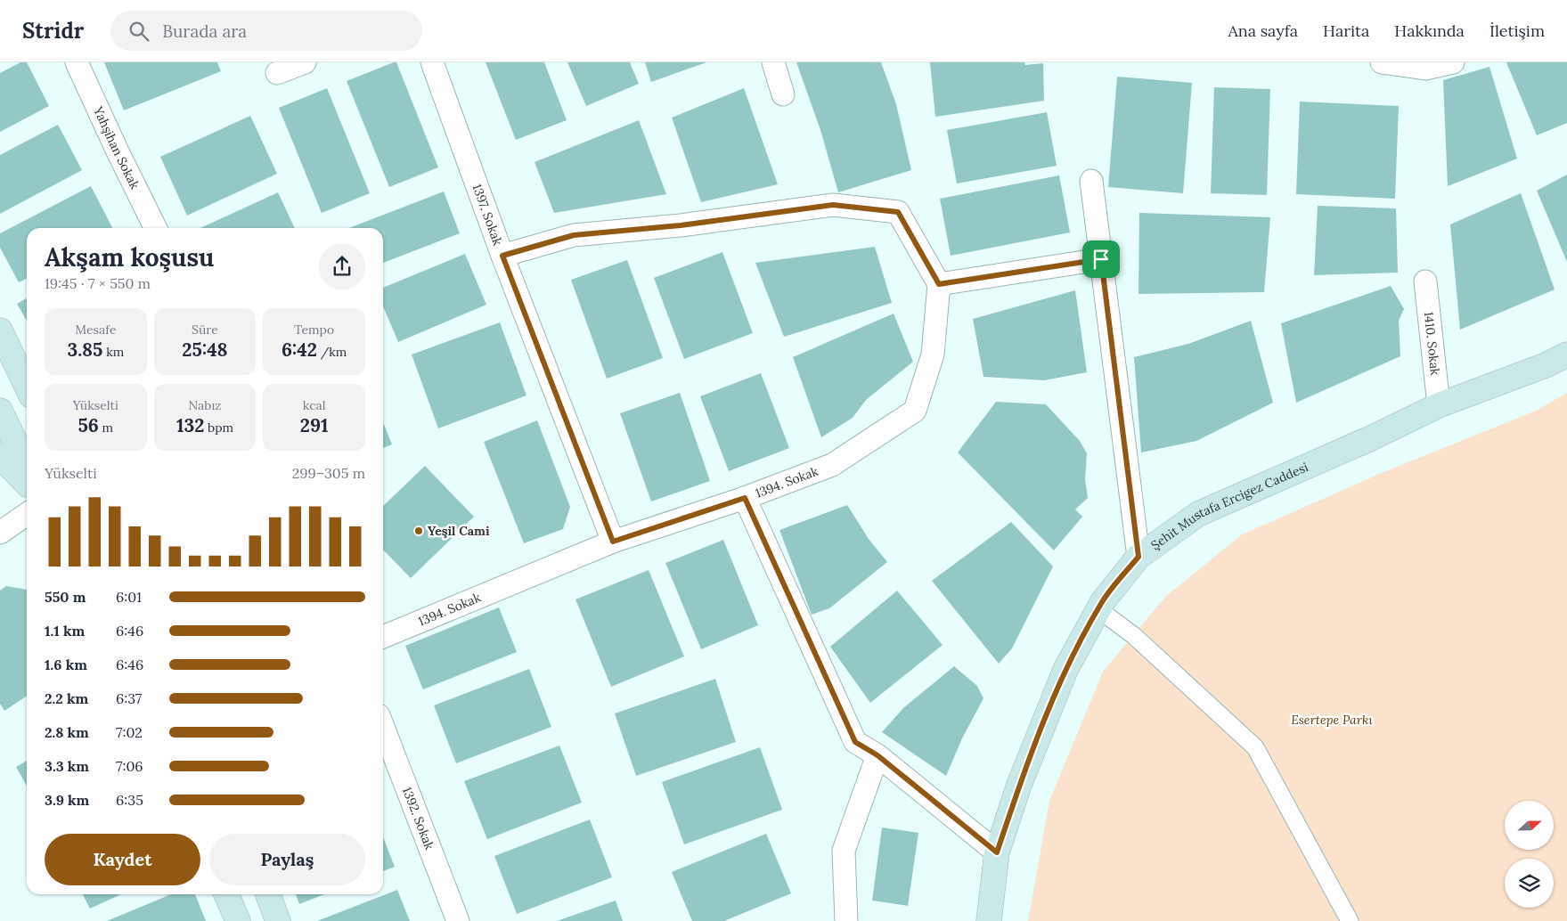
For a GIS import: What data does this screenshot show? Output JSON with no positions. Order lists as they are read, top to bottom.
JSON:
{
  "streets": {
    "main road": ["Şehit Mustafa Ercigez Caddesi"],
    "street": [
      "Yahşihan Sokak",
      "1397. Sokak",
      "1410. Sokak",
      "1394. Sokak",
      "1392. Sokak"
    ]
  },
  "crossings": [
    ["1397. Sokak", "1394. Sokak"],
    ["1410. Sokak", "Şehit Mustafa Ercigez Caddesi"]
  ],
  "parks": ["Esertepe Parkı"],
  "places": ["Yeşil Cami"],
  "north": "right",
  "page": {
    "header": "Stridr",
    "search": "Burada ara",
    "nav": [
      "Ana sayfa",
      "Harita",
      "Hakkında",
      "İletişim"
    ],
    "heading": ["Akşam koşusu", "19:45 · 7 × 550 m"],
    "stats": [
      ["Mesafe", "3.85 km"],
      ["Süre", "25:48"],
      ["Tempo", "6:42 /km"],
      ["Yükselti", "56 m"],
      ["Nabız", "132 bpm"],
      ["kcal", "291"]
    ],
    "chart": ["Yükselti", "299–305 m"],
    "list": [
      {
        "name": "550 m",
        "note": "6:01"
      },
      {
        "name": "1.1 km",
        "note": "6:46"
      },
      {
        "name": "1.6 km",
        "note": "6:46"
      },
      {
        "name": "2.2 km",
        "note": "6:37"
      },
      {
        "name": "2.8 km",
        "note": "7:02"
      },
      {
        "name": "3.3 km",
        "note": "7:06"
      },
      {
        "name": "3.9 km",
        "note": "6:35"
      }
    ],
    "buttons": ["Kaydet", "Paylaş"]
  }
}
